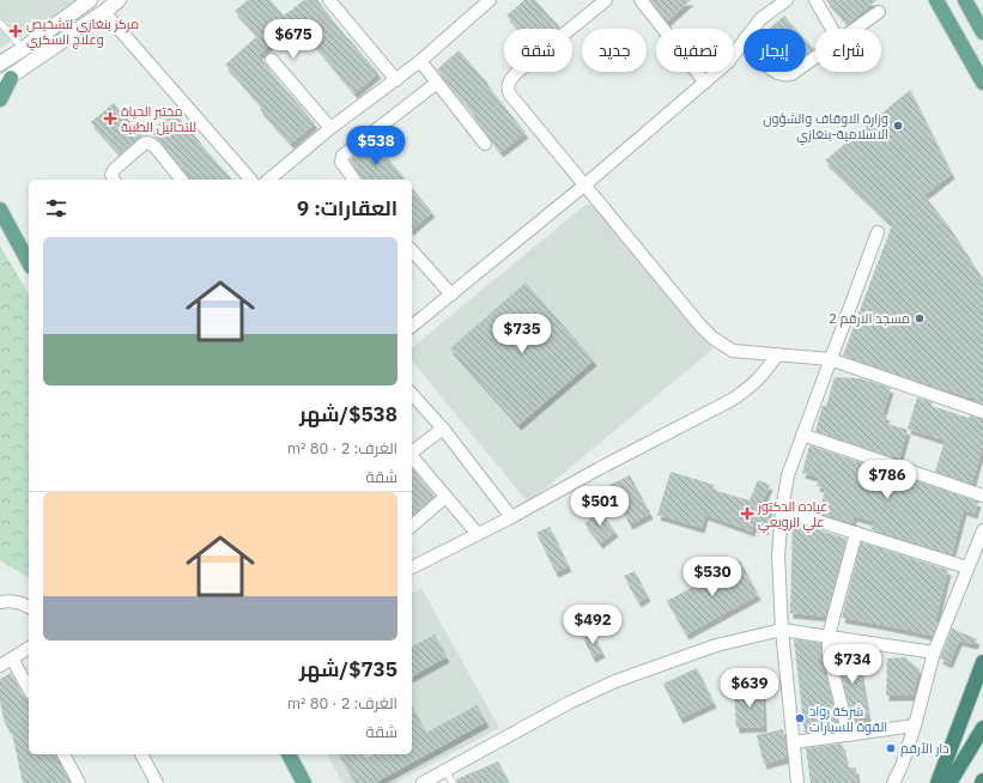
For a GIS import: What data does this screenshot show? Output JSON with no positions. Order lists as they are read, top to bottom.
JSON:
{
  "places": {
    "health": ["مركز بنغازي لتشخيص وعلاج السكري", "مختبر الحياة للتحاليل الطبية", "عياده الدكتور علي الرويعي"],
    "other": [
      "وزارة الاوقاف والشؤون الاسلامية-بنغازي",
      "مسجد الارقم 2",
      "شركة رواد القوة للسيارات",
      "دار الأرقم"
    ]
  },
  "page": {
    "price": [
      "$675",
      "$538",
      "$735",
      "$786",
      "$501",
      "$530",
      "$492",
      "$734",
      "$639"
    ],
    "chip": [
      "شراء",
      "إيجار",
      "تصفية",
      "جديد",
      "شقة"
    ],
    "heading": "العقارات: 9",
    "list": [
      {
        "name": "$538/شهر",
        "note": "الغرف: 2 · 80 m² · شقة"
      },
      {
        "name": "$735/شهر",
        "note": "الغرف: 2 · 80 m² · شقة"
      }
    ]
  }
}
